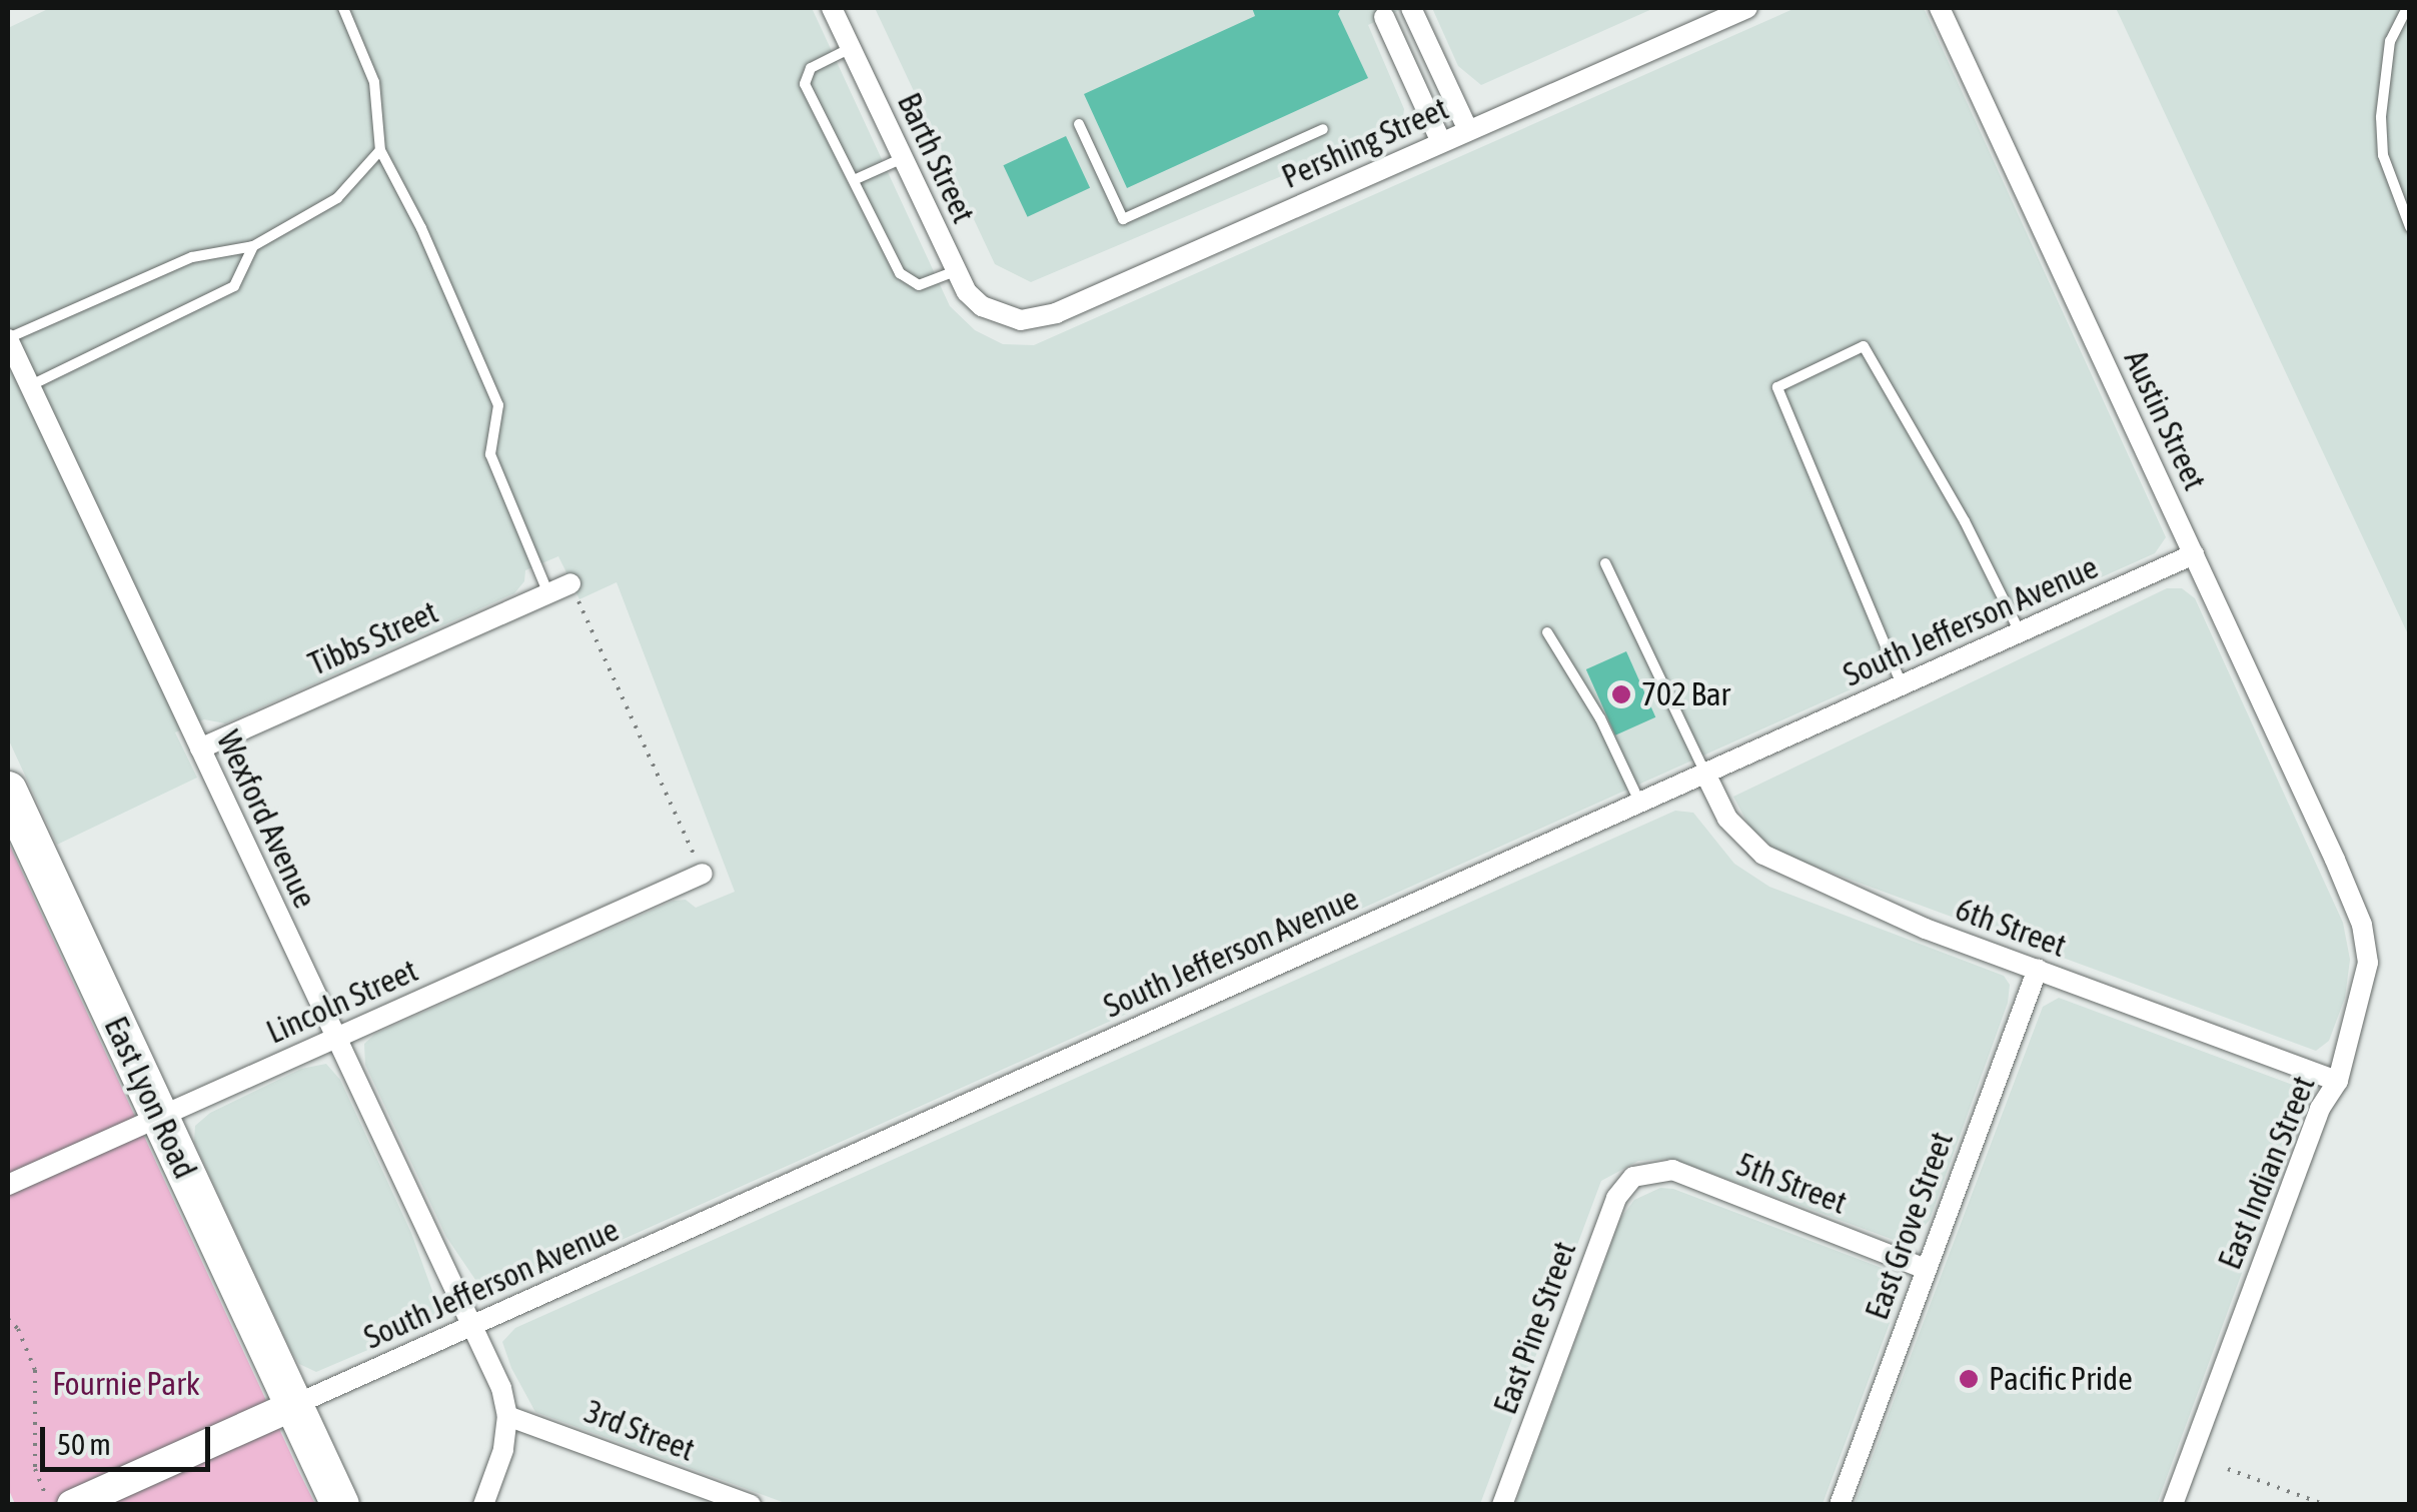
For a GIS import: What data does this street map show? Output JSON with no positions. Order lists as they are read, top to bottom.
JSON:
{
  "streets": {
    "highway": ["East Lyon Road"],
    "street": [
      "Pershing Street",
      "Barth Street",
      "Austin Street",
      "South Jefferson Avenue",
      "Tibbs Street",
      "Wexford Avenue",
      "6th Street",
      "Lincoln Street",
      "East Indian Street",
      "5th Street",
      "East Grove Street",
      "East Pine Street",
      "3rd Street"
    ]
  },
  "crossings": [
    ["Pershing Street", "Barth Street"],
    ["Austin Street", "South Jefferson Avenue"],
    ["Austin Street", "East Indian Street"],
    ["South Jefferson Avenue", "Wexford Avenue"],
    ["South Jefferson Avenue", "6th Street"],
    ["South Jefferson Avenue", "East Lyon Road"],
    ["Tibbs Street", "Wexford Avenue"],
    ["Wexford Avenue", "Lincoln Street"],
    ["Wexford Avenue", "3rd Street"],
    ["6th Street", "East Indian Street"],
    ["6th Street", "East Grove Street"],
    ["Lincoln Street", "East Lyon Road"],
    ["5th Street", "East Grove Street"],
    ["5th Street", "East Pine Street"]
  ],
  "parks": ["Fournie Park"],
  "places": ["702 Bar", "Pacific Pride"],
  "scale_bar": "50 m"
}
